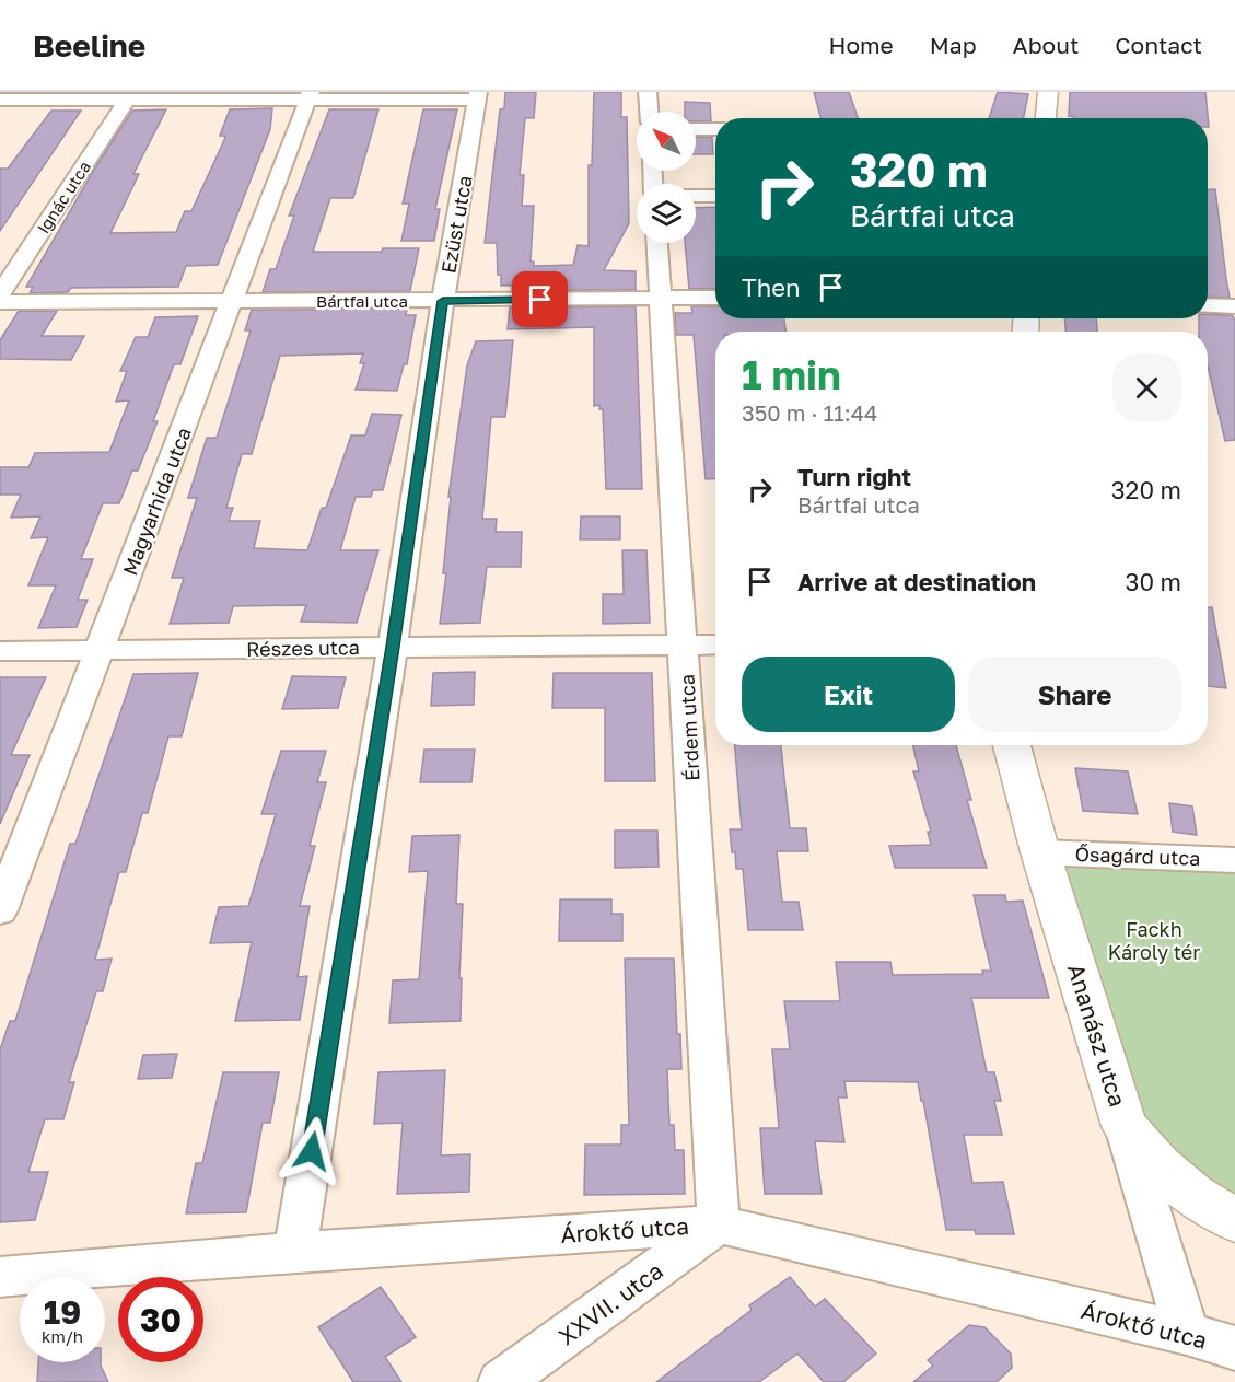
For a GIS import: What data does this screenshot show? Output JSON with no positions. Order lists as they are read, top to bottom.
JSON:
{
  "streets": {
    "street": [
      "Ignác utca",
      "Ezüst utca",
      "Bártfai utca",
      "Magyarhida utca",
      "Részes utca",
      "Érdem utca",
      "Ősagárd utca",
      "Ananász utca",
      "Ároktő utca",
      "XXVII. utca"
    ]
  },
  "crossings": [
    ["Ezüst utca", "Bártfai utca"],
    ["Ezüst utca", "Részes utca"],
    ["Ezüst utca", "Ároktő utca"],
    ["Bártfai utca", "Magyarhida utca"],
    ["Bártfai utca", "Érdem utca"],
    ["Magyarhida utca", "Részes utca"],
    ["Részes utca", "Érdem utca"],
    ["Érdem utca", "Ároktő utca"],
    ["Érdem utca", "XXVII. utca"],
    ["Ősagárd utca", "Ananász utca"],
    ["Ananász utca", "Ároktő utca"],
    ["Ároktő utca", "XXVII. utca"]
  ],
  "parks": ["Fackh Károly tér"],
  "north": "top left",
  "page": {
    "header": "Beeline",
    "nav": [
      "Home",
      "Map",
      "About",
      "Contact"
    ],
    "turn": ["320 m", "Bártfai utca"],
    "then": "Then",
    "heading": ["1 min", "350 m · 11:44"],
    "list": [
      {
        "name": "Turn right",
        "note": "Bártfai utca",
        "value": "320 m"
      },
      {
        "name": "Arrive at destination",
        "value": "30 m"
      }
    ],
    "buttons": ["Exit", "Share"],
    "speed": "19 km/h",
    "limit": "30"
  }
}
